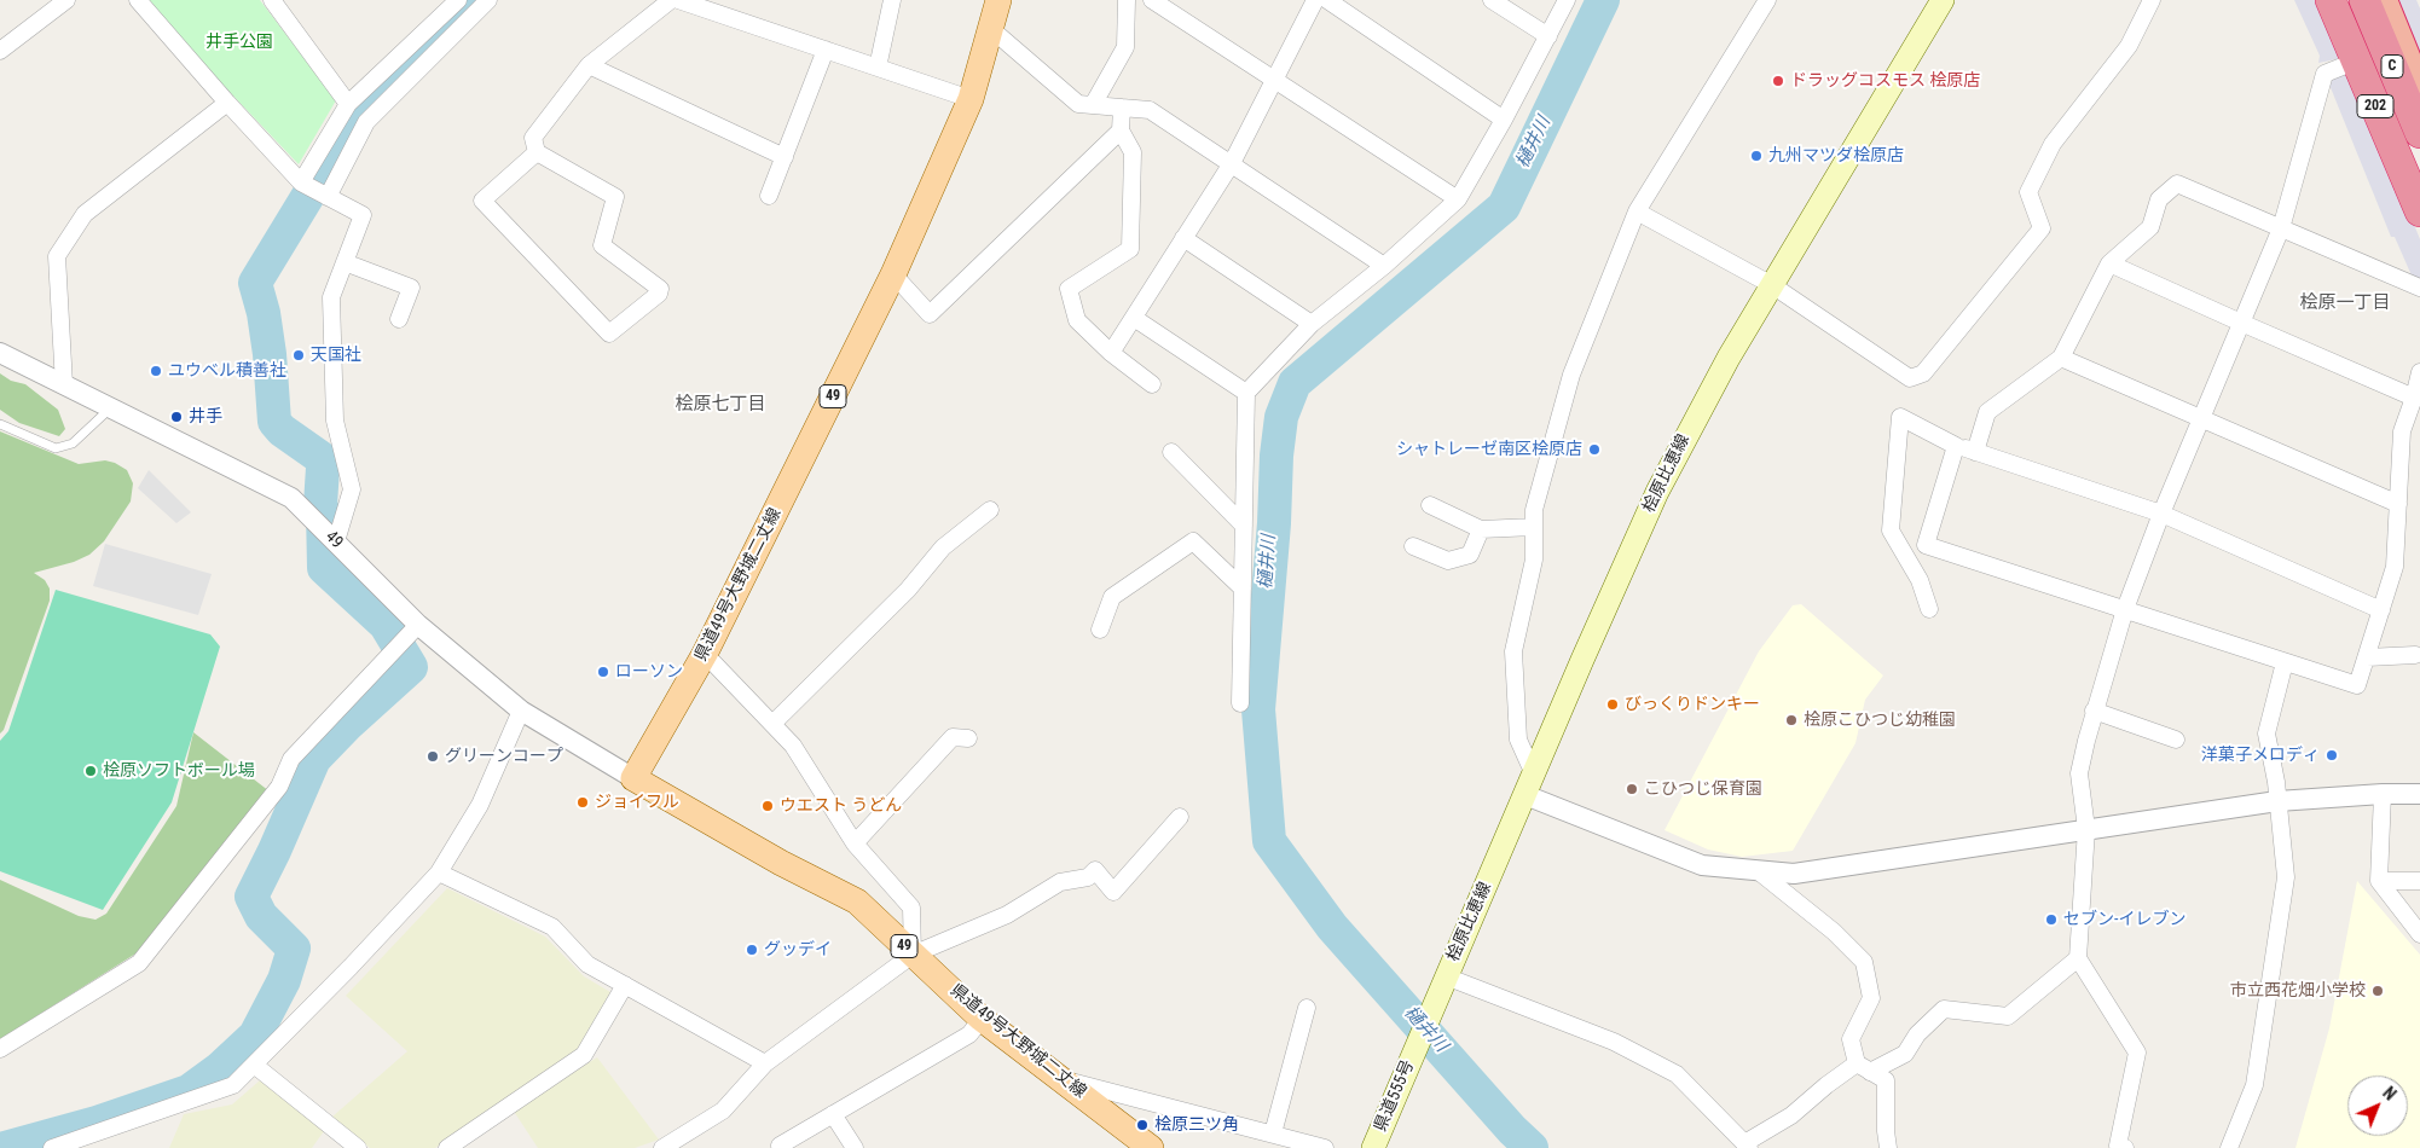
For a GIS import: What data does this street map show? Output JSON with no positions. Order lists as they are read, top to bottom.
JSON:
{
  "streets": {
    "highway": ["C", "202"],
    "main road": [
      "49",
      "桧原比恵線",
      "県道49号大野城二丈線",
      "県道555号"
    ]
  },
  "crossings": [
    ["C", "202"],
    ["49", "県道49号大野城二丈線"],
    ["桧原比恵線", "県道555号"]
  ],
  "districts": ["桧原一丁目", "桧原七丁目"],
  "water": ["樋井川"],
  "parks": ["井手公園"],
  "places": [
    "ドラッグコスモス 桧原店",
    "九州マツダ桧原店",
    "天国社",
    "ユウベル積善社",
    "井手",
    "シャトレーゼ南区桧原店",
    "ローソン",
    "びっくりドンキー",
    "桧原こひつじ幼稚園",
    "洋菓子メロディ",
    "グリーンコープ",
    "桧原ソフトボール場",
    "こひつじ保育園",
    "ジョイフル",
    "ウエスト うどん",
    "セブン-イレブン",
    "グッデイ",
    "市立西花畑小学校",
    "桧原三ツ角"
  ],
  "north": "top right"
}
